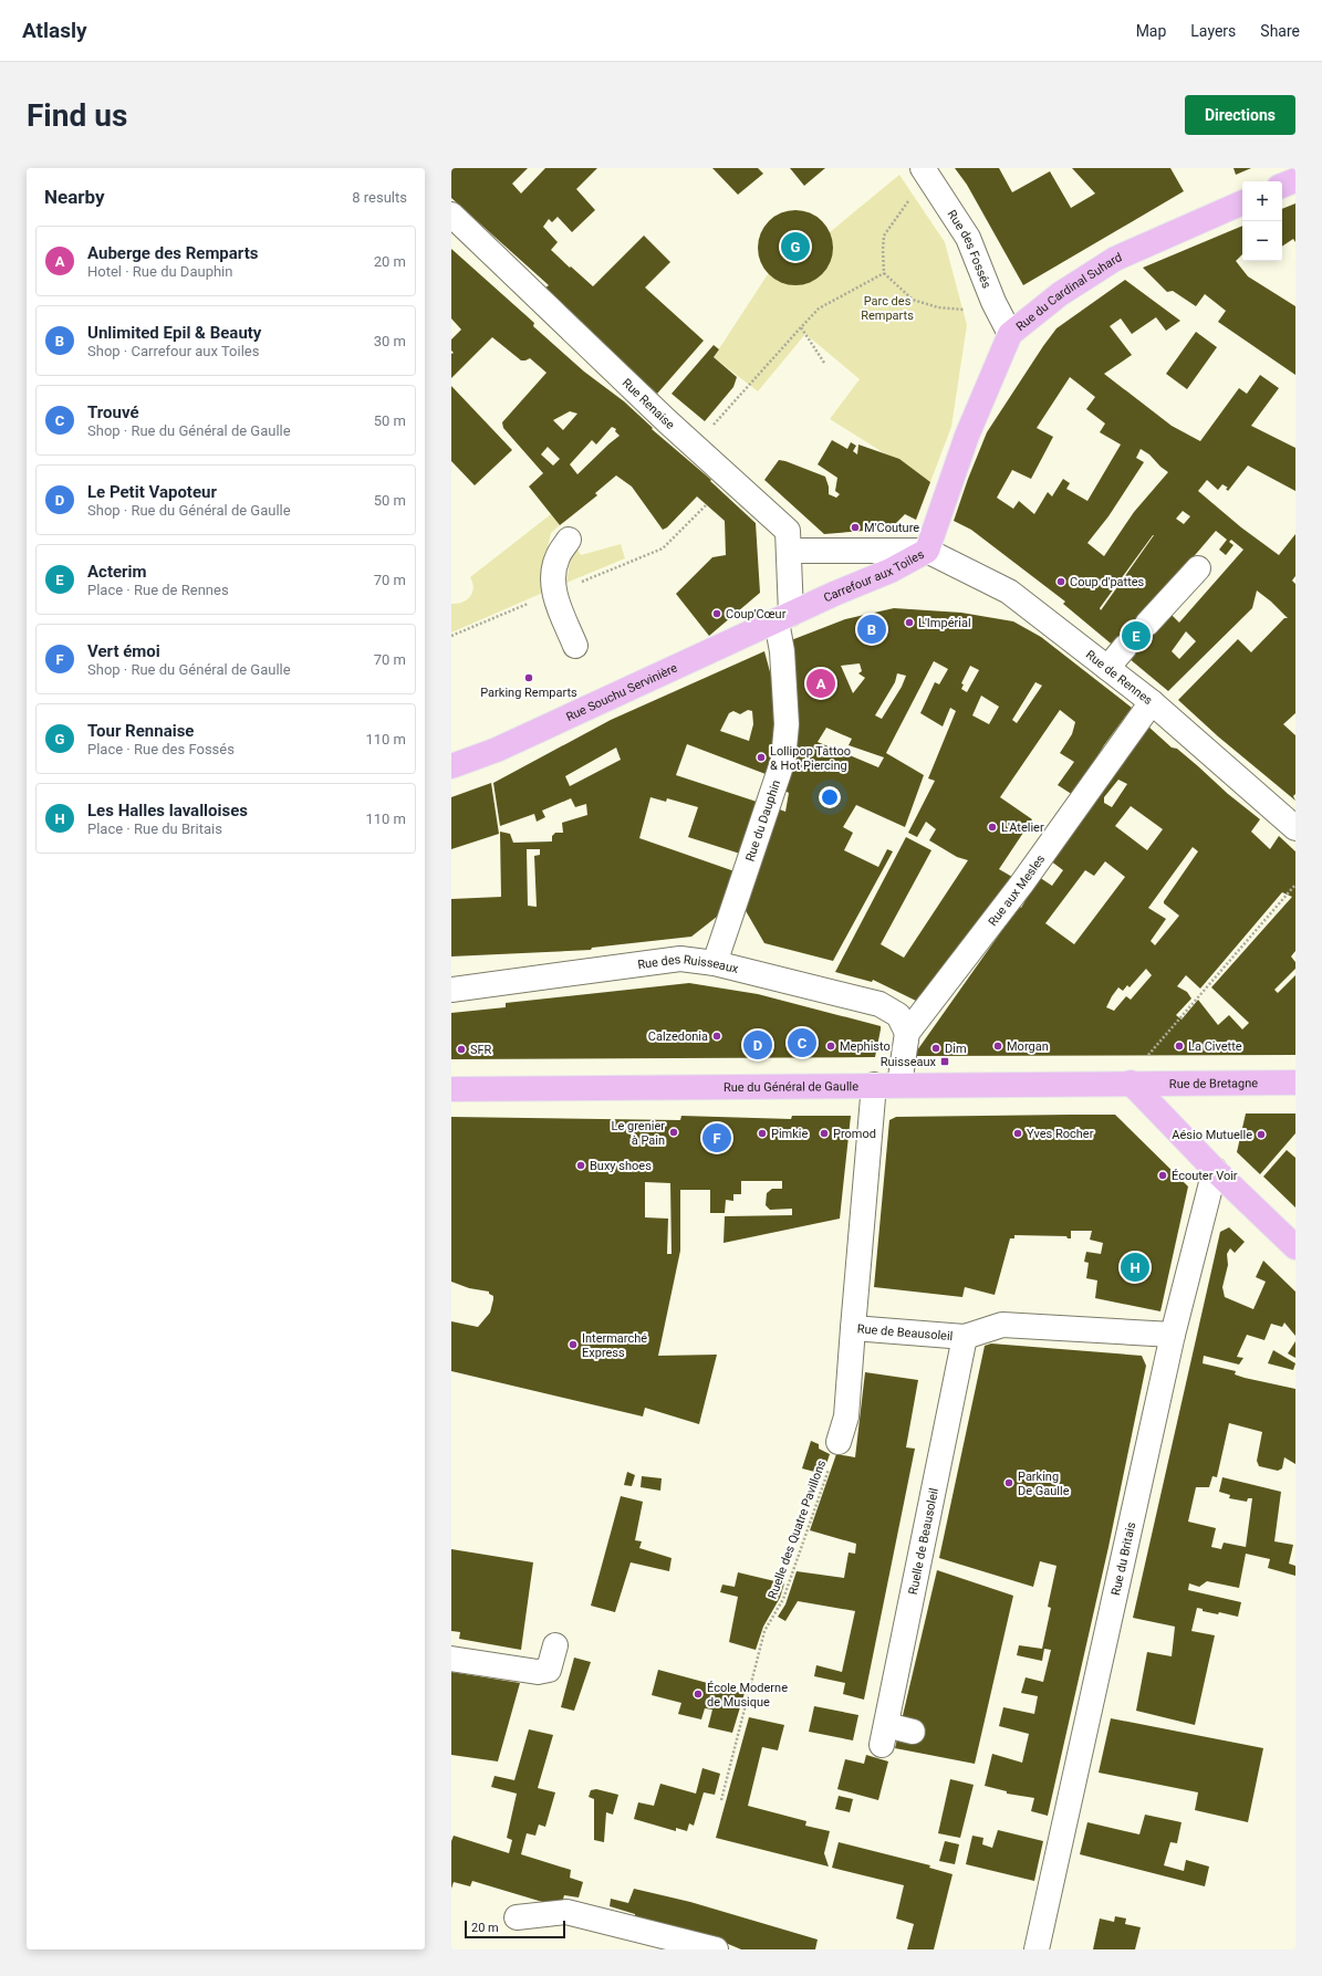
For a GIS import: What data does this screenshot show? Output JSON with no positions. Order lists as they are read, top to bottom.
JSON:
{
  "streets": {
    "main road": [
      "Rue du Cardinal Suhard",
      "Carrefour aux Toiles",
      "Rue Souchu Servinière",
      "Rue de Bretagne",
      "Rue du Général de Gaulle"
    ],
    "street": [
      "Rue des Fossés",
      "Rue Renaise",
      "Rue de Rennes",
      "Rue du Dauphin",
      "Rue aux Mesles",
      "Rue des Ruisseaux",
      "Rue de Beausoleil",
      "Ruelle de Beausoleil",
      "Rue du Britais"
    ],
    "path": ["Ruelle des Quatre Pavillons"]
  },
  "crossings": [
    ["Rue des Fossés", "Rue du Cardinal Suhard"],
    ["Rue du Cardinal Suhard", "Carrefour aux Toiles"],
    ["Rue du Cardinal Suhard", "Rue de Rennes"],
    ["Rue Renaise", "Carrefour aux Toiles"],
    ["Rue Renaise", "Rue Souchu Servinière"],
    ["Rue Renaise", "Rue du Dauphin"],
    ["Carrefour aux Toiles", "Rue de Rennes"],
    ["Carrefour aux Toiles", "Rue Souchu Servinière"],
    ["Carrefour aux Toiles", "Rue du Dauphin"],
    ["Rue de Rennes", "Rue aux Mesles"],
    ["Rue Souchu Servinière", "Rue du Dauphin"],
    ["Rue du Dauphin", "Rue des Ruisseaux"],
    ["Rue aux Mesles", "Rue des Ruisseaux"],
    ["Rue aux Mesles", "Rue du Général de Gaulle"],
    ["Rue de Bretagne", "Rue du Général de Gaulle"],
    ["Rue du Général de Gaulle", "Rue de Beausoleil"],
    ["Rue de Beausoleil", "Ruelle de Beausoleil"],
    ["Rue de Beausoleil", "Rue du Britais"]
  ],
  "parks": ["Parc des Remparts"],
  "places": {
    "other": [
      "M'Couture",
      "Coup d'pattes",
      "Coup'Cœur",
      "L'Impérial",
      "Parking Remparts",
      "Lollipop Tattoo & Hot Piercing",
      "L'Atelier",
      "Calzedonia",
      "Mephisto",
      "Morgan",
      "La Civette",
      "Dim",
      "SFR",
      "Le grenier à Pain",
      "Pimkie",
      "Promod",
      "Yves Rocher",
      "Aésio Mutuelle",
      "Buxy shoes",
      "Écouter Voir",
      "Intermarché Express",
      "Parking De Gaulle",
      "École Moderne de Musique"
    ],
    "transit": ["Ruisseaux"]
  },
  "scale_bar": "20 m",
  "page": {
    "header": "Atlasly",
    "nav": ["Map", "Layers", "Share"],
    "buttons": "Directions",
    "title": "Find us",
    "heading": ["Nearby", "8 results"],
    "map_buttons": ["+", "−"],
    "list": [
      {
        "mark": "A",
        "name": "Auberge des Remparts",
        "note": "Hotel · Rue du Dauphin",
        "value": "20 m"
      },
      {
        "mark": "B",
        "name": "Unlimited Epil & Beauty",
        "note": "Shop · Carrefour aux Toiles",
        "value": "30 m"
      },
      {
        "mark": "C",
        "name": "Trouvé",
        "note": "Shop · Rue du Général de Gaulle",
        "value": "50 m"
      },
      {
        "mark": "D",
        "name": "Le Petit Vapoteur",
        "note": "Shop · Rue du Général de Gaulle",
        "value": "50 m"
      },
      {
        "mark": "E",
        "name": "Acterim",
        "note": "Place · Rue de Rennes",
        "value": "70 m"
      },
      {
        "mark": "F",
        "name": "Vert émoi",
        "note": "Shop · Rue du Général de Gaulle",
        "value": "70 m"
      },
      {
        "mark": "G",
        "name": "Tour Rennaise",
        "note": "Place · Rue des Fossés",
        "value": "110 m"
      },
      {
        "mark": "H",
        "name": "Les Halles lavalloises",
        "note": "Place · Rue du Britais",
        "value": "110 m"
      }
    ],
    "pins": [
      "G",
      "B",
      "E",
      "A",
      "C",
      "D",
      "F",
      "H"
    ],
    "scale": "20 m"
  }
}
